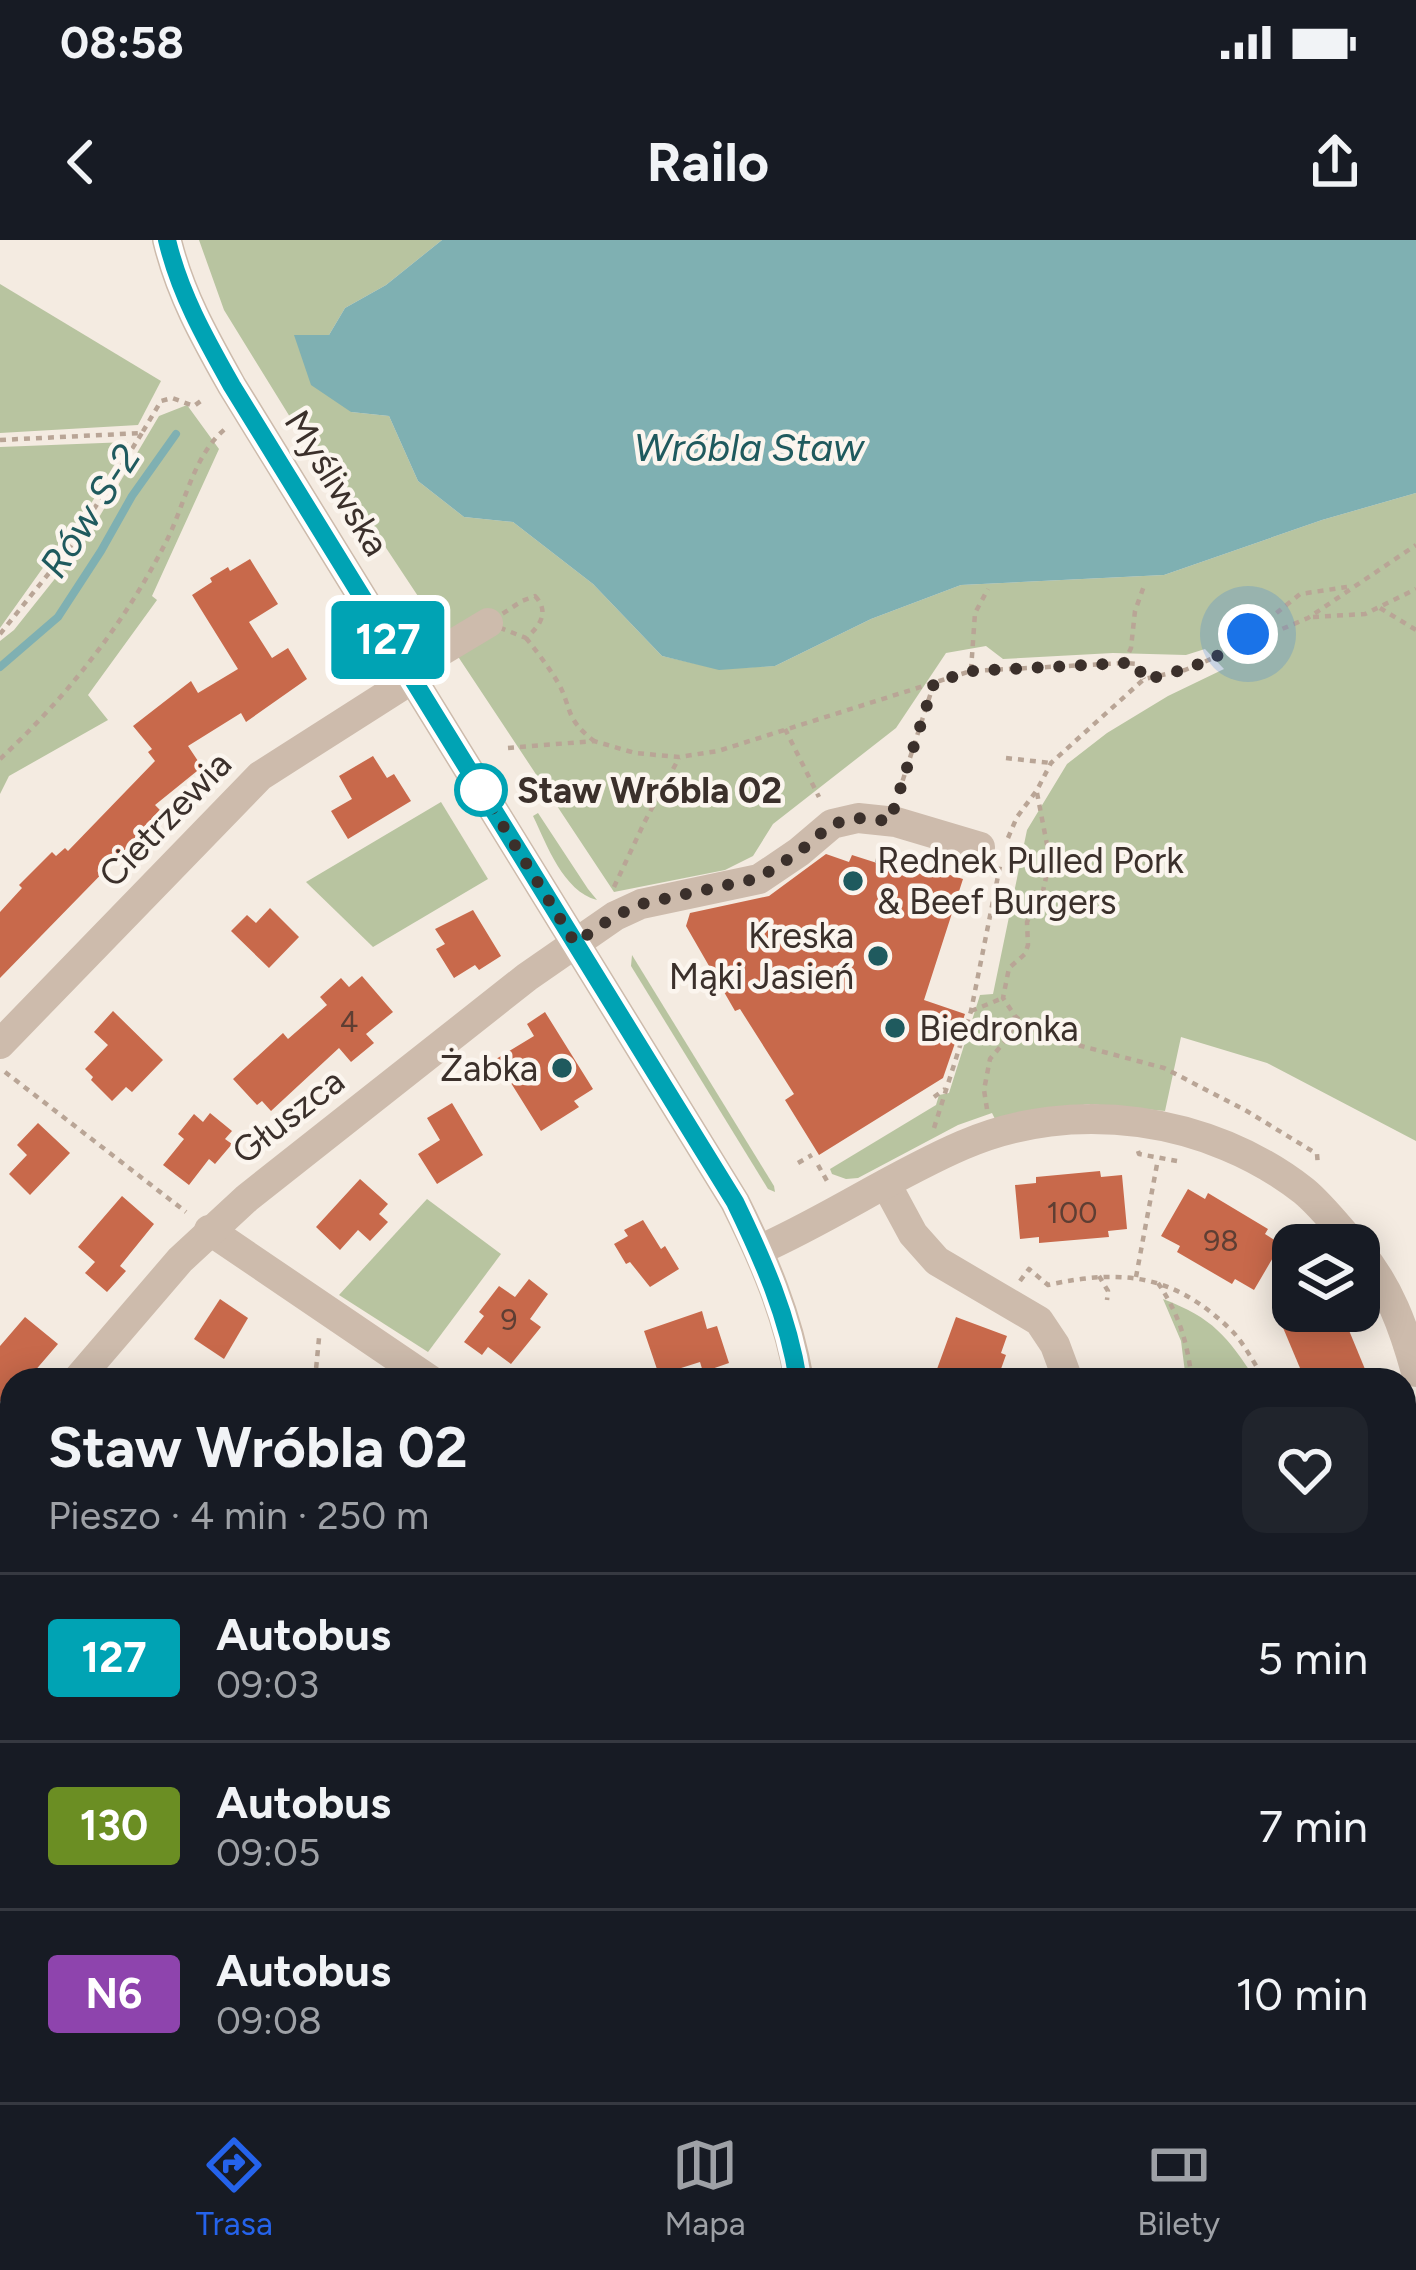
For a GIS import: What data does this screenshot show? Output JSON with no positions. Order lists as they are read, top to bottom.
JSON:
{
  "streets": {
    "street": ["Myśliwska", "Cietrzewia", "Głuszca"]
  },
  "crossings": [
    ["Myśliwska", "Cietrzewia"],
    ["Myśliwska", "Głuszca"]
  ],
  "water": ["Wróbla Staw", "Rów S-2"],
  "places": [
    "Staw Wróbla 02",
    "Rednek Pulled Pork & Beef Burgers",
    "Kreska Mąki Jasień",
    "Biedronka",
    "Żabka"
  ],
  "lines": ["bus line 127"],
  "house_numbers": [
    "4",
    "100",
    "98",
    "9"
  ],
  "page": {
    "status": "08:58",
    "header": "Railo",
    "on_map": "127",
    "heading": ["Staw Wróbla 02", "Pieszo · 4 min · 250 m"],
    "list": [
      {
        "mark": "127",
        "name": "Autobus",
        "note": "09:03",
        "value": "5 min"
      },
      {
        "mark": "130",
        "name": "Autobus",
        "note": "09:05",
        "value": "7 min"
      },
      {
        "mark": "N6",
        "name": "Autobus",
        "note": "09:08",
        "value": "10 min"
      }
    ],
    "tabs": ["Trasa", "Mapa", "Bilety"]
  }
}
